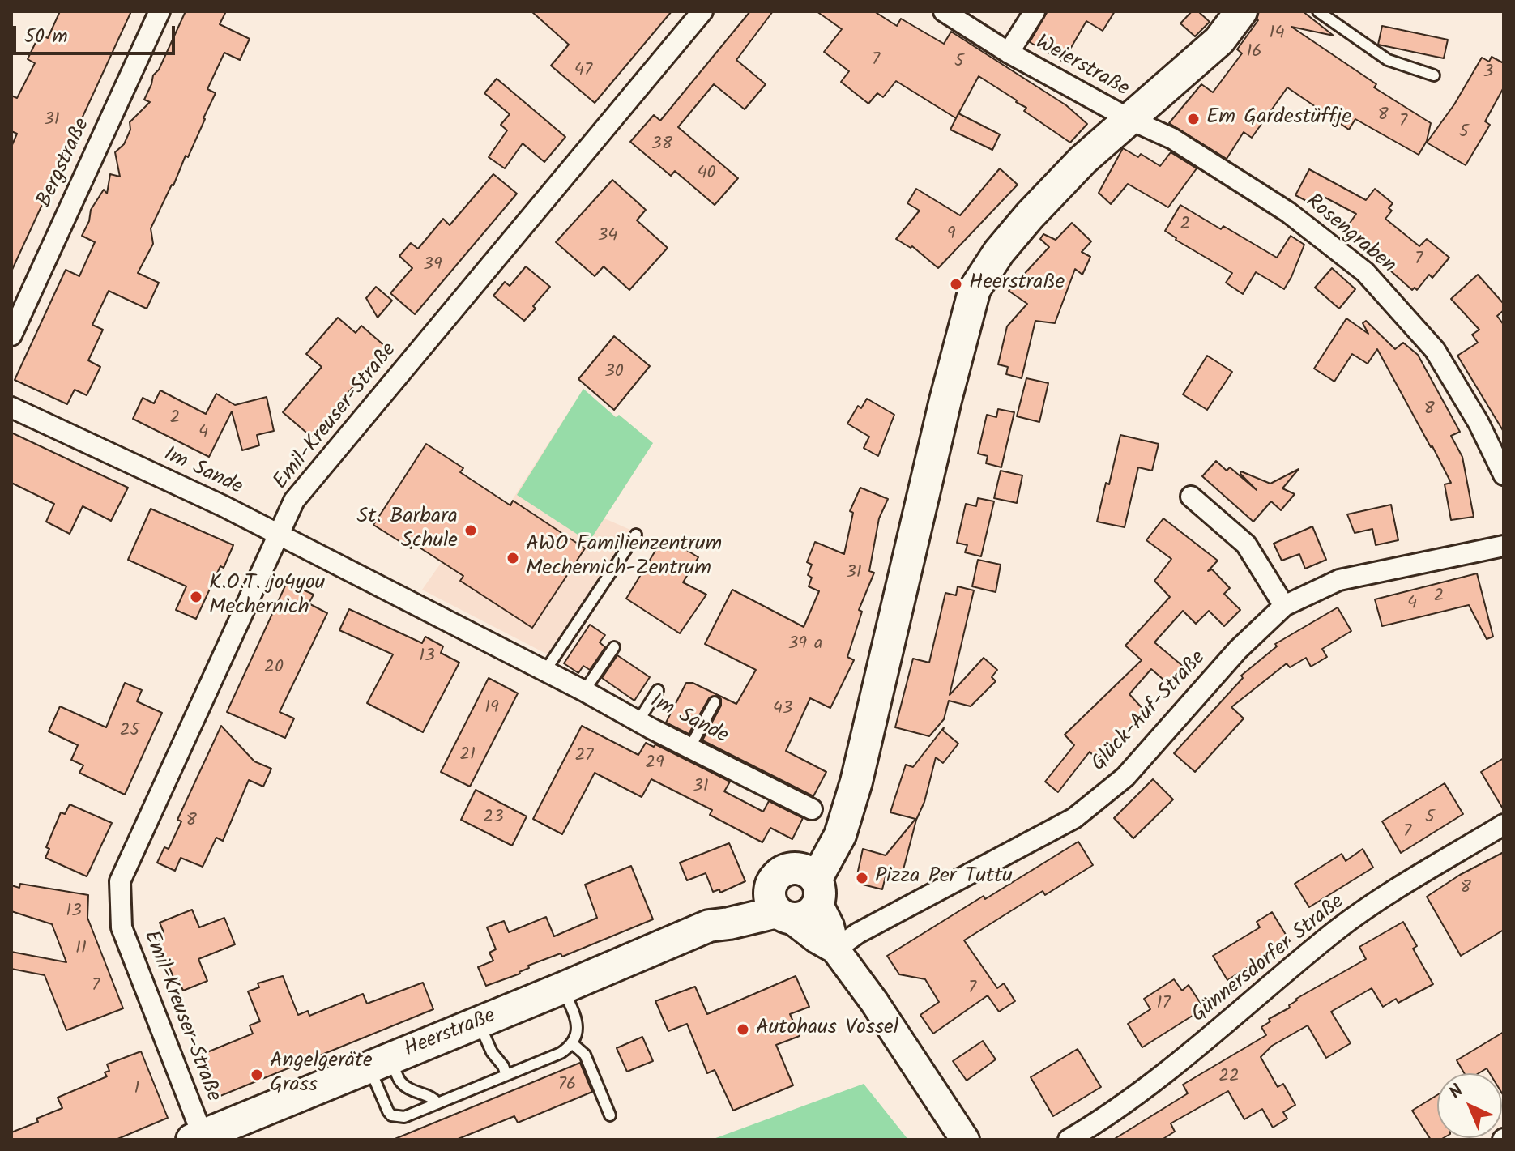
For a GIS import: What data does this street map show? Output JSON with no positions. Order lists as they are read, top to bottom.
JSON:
{
  "streets": {
    "main road": ["Heerstraße"],
    "street": [
      "Weierstraße",
      "Bergstraße",
      "Rosengraben",
      "Emil-Kreuser-Straße",
      "Im Sande",
      "Glück-Auf-Straße",
      "Günnersdorfer Straße"
    ]
  },
  "crossings": [
    ["Weierstraße", "Rosengraben"],
    ["Emil-Kreuser-Straße", "Im Sande"],
    ["Emil-Kreuser-Straße", "Heerstraße"]
  ],
  "places": [
    "Em Gardestüffje",
    "Heerstraße",
    "St. Barbara Schule",
    "AWO Familienzentrum Mechernich-Zentrum",
    "K.O.T. jo4you Mechernich",
    "Pizza Per Tuttu",
    "Autohaus Vossel",
    "Angelgeräte Grass"
  ],
  "house_numbers": [
    "14",
    "16",
    "7",
    "5",
    "47",
    "3",
    "8",
    "31",
    "7",
    "5",
    "38",
    "40",
    "2",
    "9",
    "34",
    "7",
    "39",
    "30",
    "8",
    "2",
    "4",
    "31",
    "2",
    "4",
    "39 a",
    "13",
    "20",
    "19",
    "43",
    "25",
    "21",
    "27",
    "29",
    "31",
    "23",
    "5",
    "8",
    "7",
    "8",
    "13",
    "11",
    "7",
    "7",
    "17",
    "22",
    "76",
    "1"
  ],
  "scale_bar": "50 m",
  "north": "top left"
}
